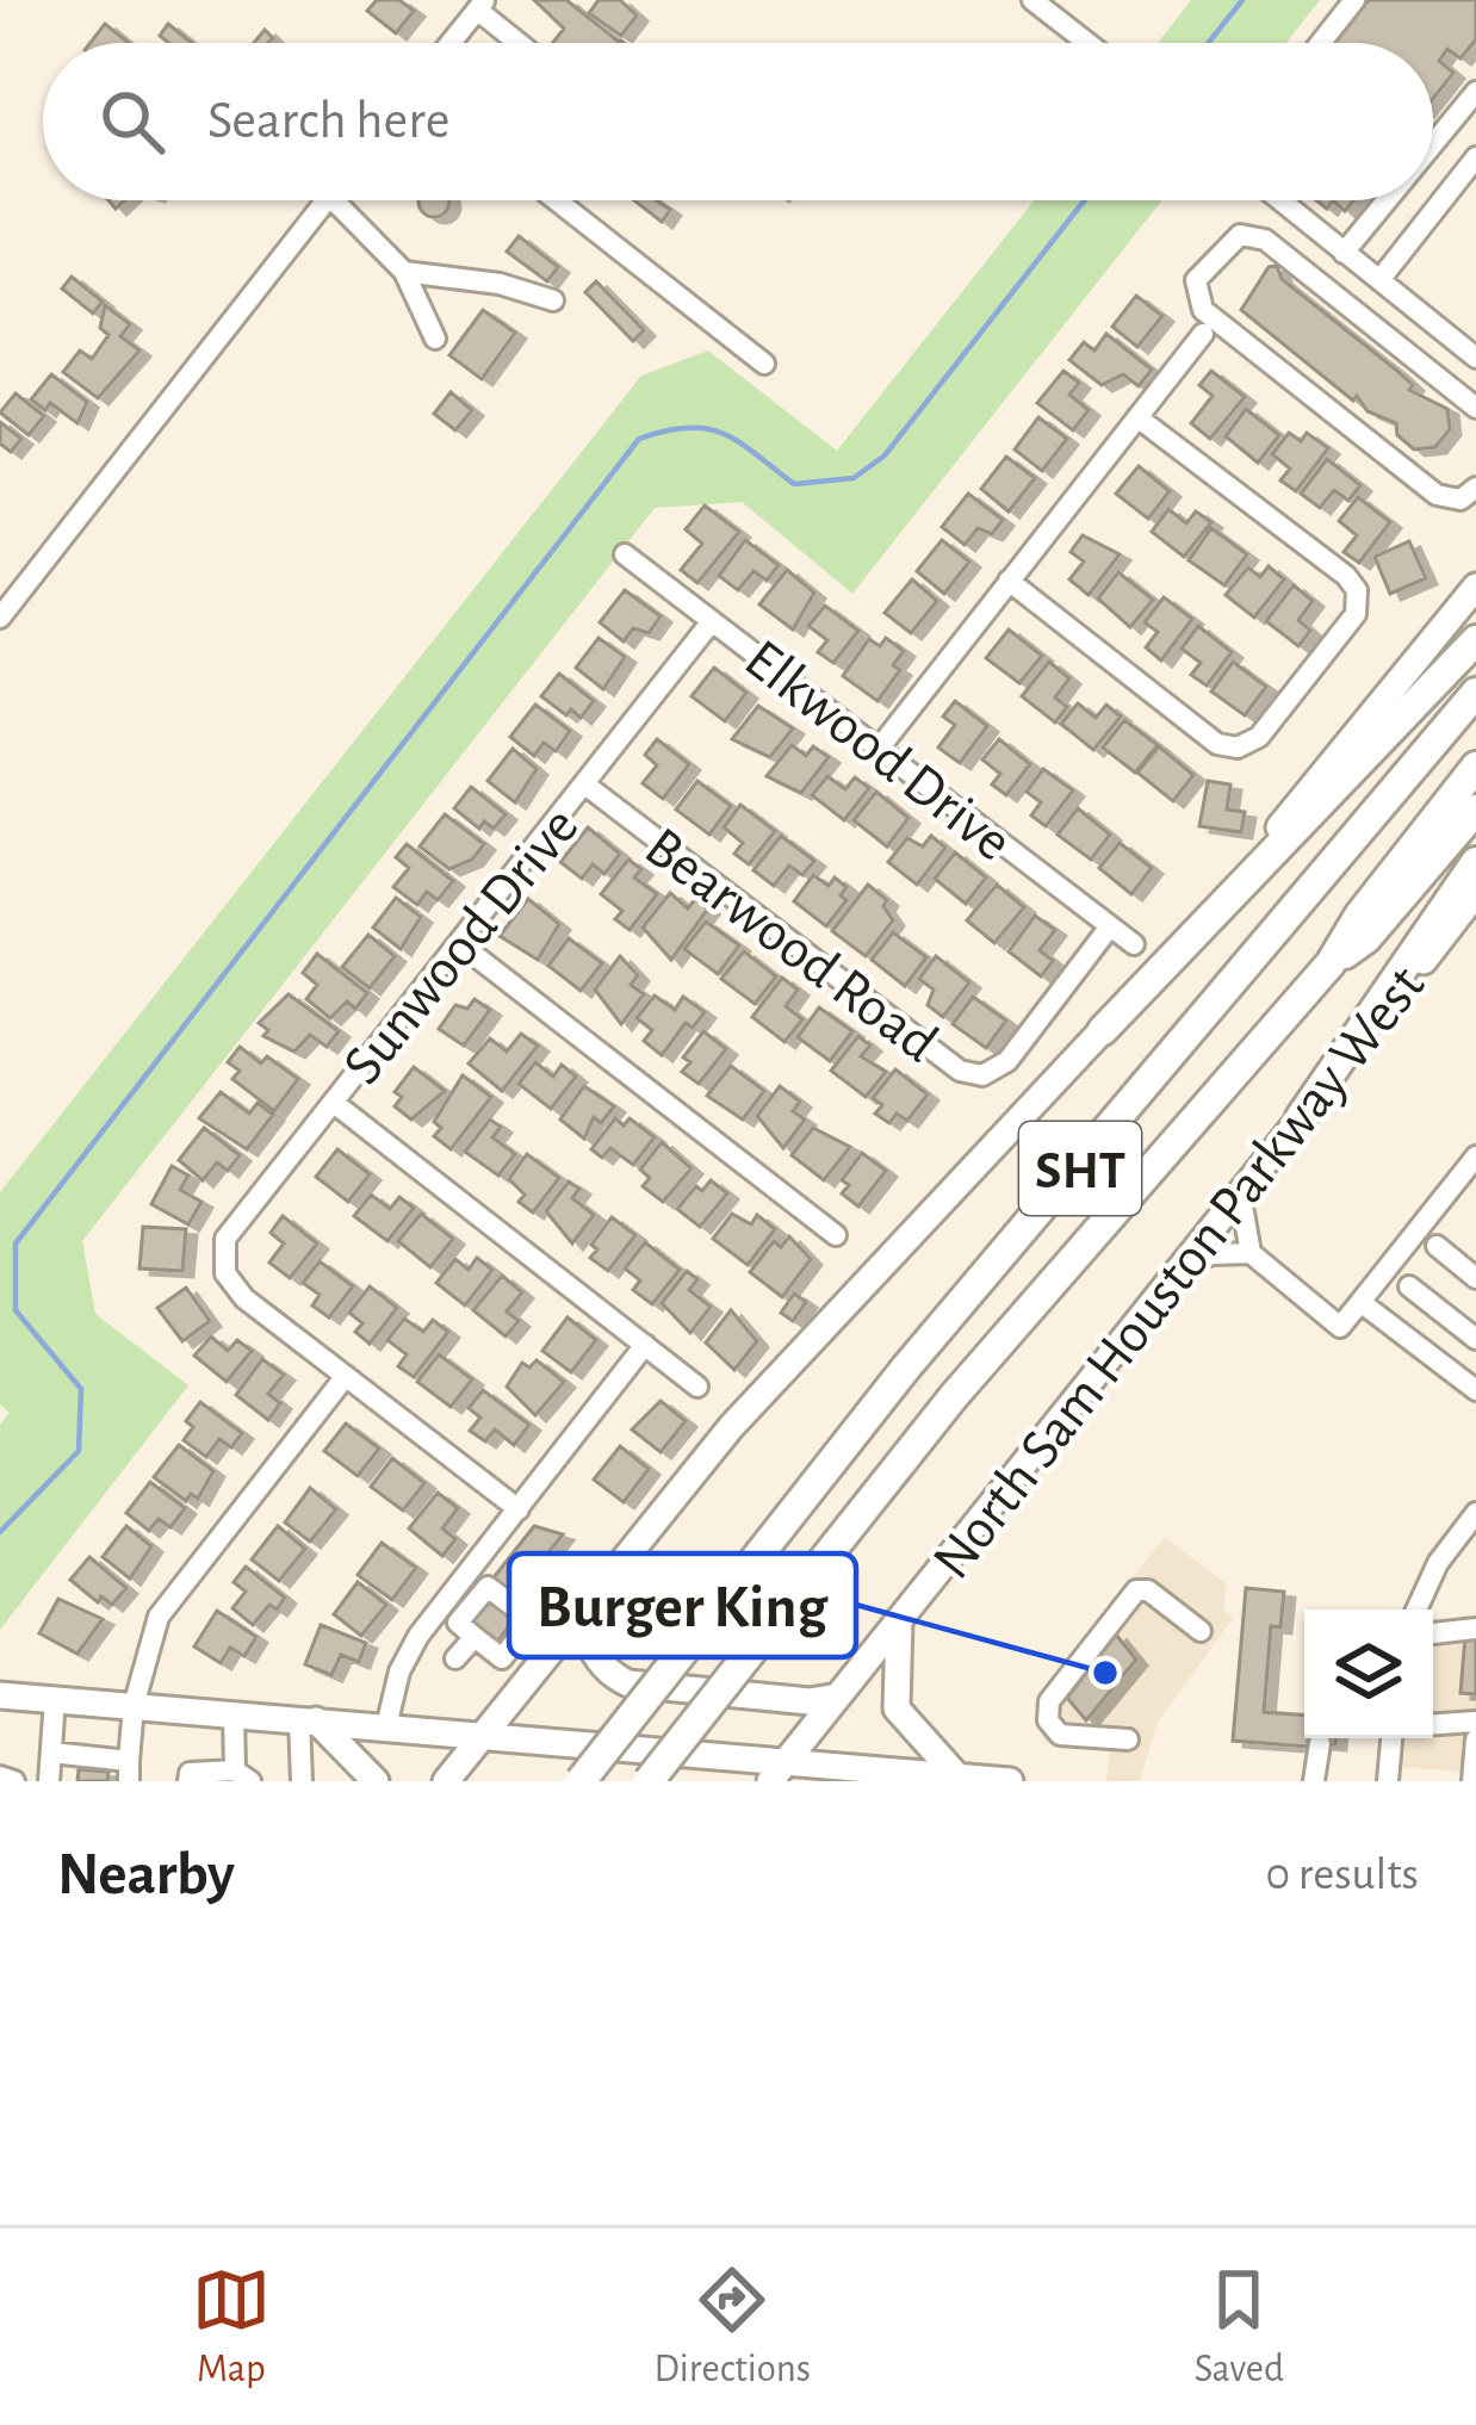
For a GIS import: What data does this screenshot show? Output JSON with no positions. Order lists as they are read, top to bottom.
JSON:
{
  "streets": {
    "highway": ["SHT"],
    "main road": ["North Sam Houston Parkway West"],
    "street": ["Elkwood Drive", "Bearwood Road", "Sunwood Drive"]
  },
  "crossings": [
    ["Elkwood Drive", "Bearwood Road"],
    ["Elkwood Drive", "Sunwood Drive"],
    ["Bearwood Road", "Sunwood Drive"]
  ],
  "places": ["Burger King"],
  "page": {
    "search": "Search here",
    "heading": ["Nearby", "0 results"],
    "nav": ["Map", "Directions", "Saved"]
  }
}
